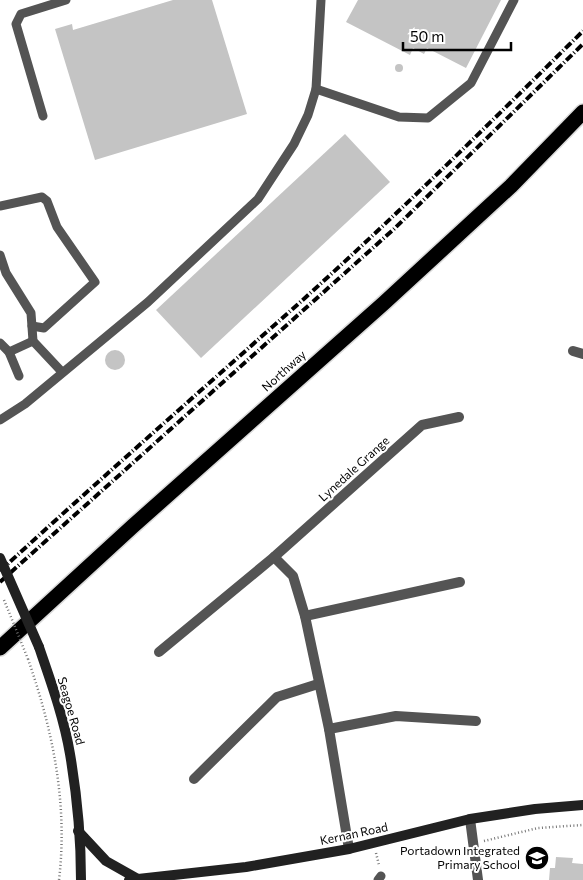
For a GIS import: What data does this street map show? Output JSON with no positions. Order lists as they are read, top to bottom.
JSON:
{
  "streets": {
    "highway": ["Northway"],
    "street": ["Lynedale Grange", "Seagoe Road", "Kernan Road"]
  },
  "places": {
    "school or university": ["Portadown Integrated Primary School"]
  },
  "scale_bar": "50 m"
}
